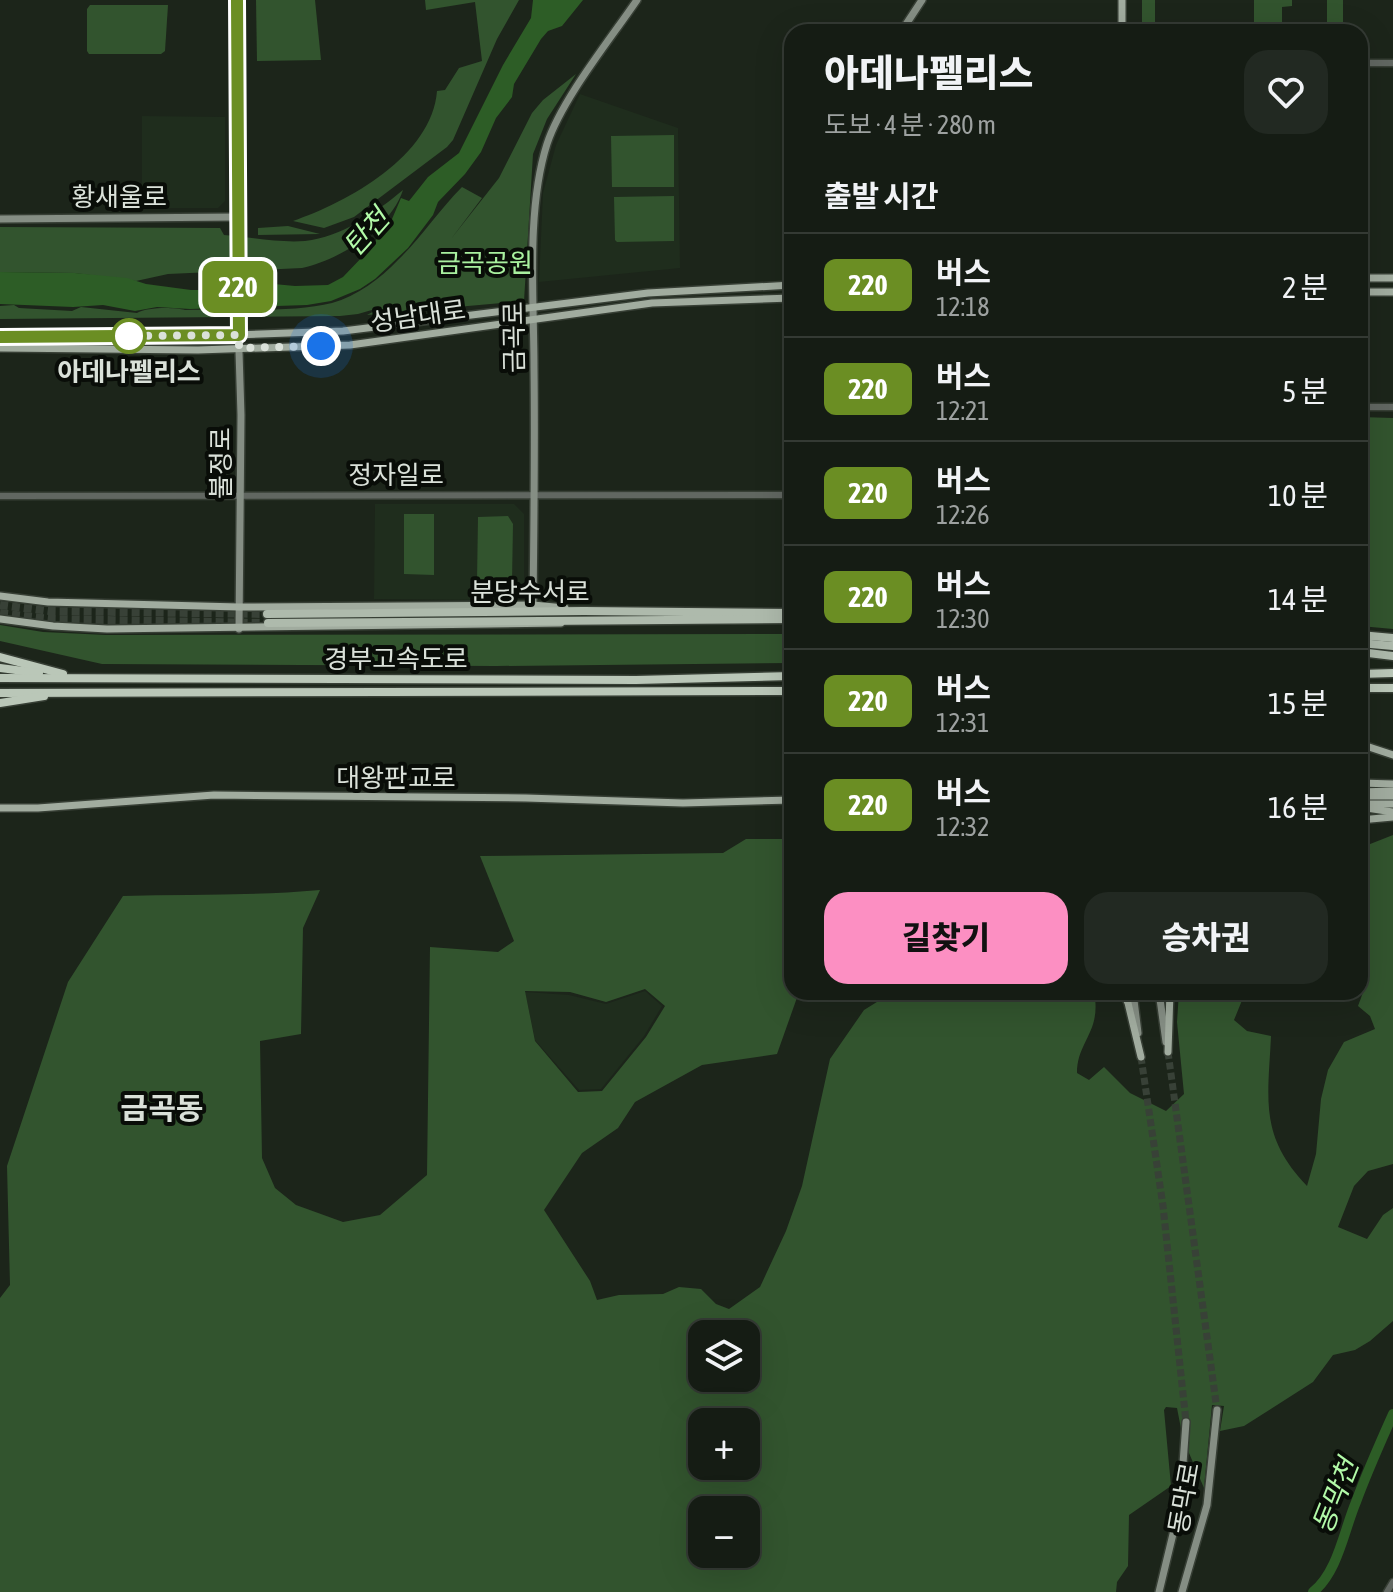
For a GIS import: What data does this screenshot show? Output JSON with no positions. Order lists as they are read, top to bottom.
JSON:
{
  "streets": {
    "highway": ["분당수서로", "경부고속도로"],
    "main road": [
      "황새울로",
      "성남대로",
      "금곡로",
      "불정로",
      "대왕판교로",
      "동막로"
    ],
    "street": ["정자일로"]
  },
  "crossings": [
    ["황새울로", "불정로"],
    ["성남대로", "금곡로"],
    ["성남대로", "불정로"],
    ["금곡로", "정자일로"],
    ["불정로", "정자일로"]
  ],
  "districts": ["금곡동"],
  "water": ["탄천", "동막천"],
  "parks": ["금곡공원"],
  "places": ["아데나펠리스"],
  "lines": ["bus line 220"],
  "page": {
    "on_map": "220",
    "heading": [
      ["아데나펠리스", "도보 · 4 분 · 280 m"],
      "출발 시간"
    ],
    "list": [
      {
        "mark": "220",
        "name": "버스",
        "note": "12:18",
        "value": "2 분"
      },
      {
        "mark": "220",
        "name": "버스",
        "note": "12:21",
        "value": "5 분"
      },
      {
        "mark": "220",
        "name": "버스",
        "note": "12:26",
        "value": "10 분"
      },
      {
        "mark": "220",
        "name": "버스",
        "note": "12:30",
        "value": "14 분"
      },
      {
        "mark": "220",
        "name": "버스",
        "note": "12:31",
        "value": "15 분"
      },
      {
        "mark": "220",
        "name": "버스",
        "note": "12:32",
        "value": "16 분"
      }
    ],
    "buttons": ["길찾기", "승차권"],
    "map_buttons": ["+", "−"]
  }
}
